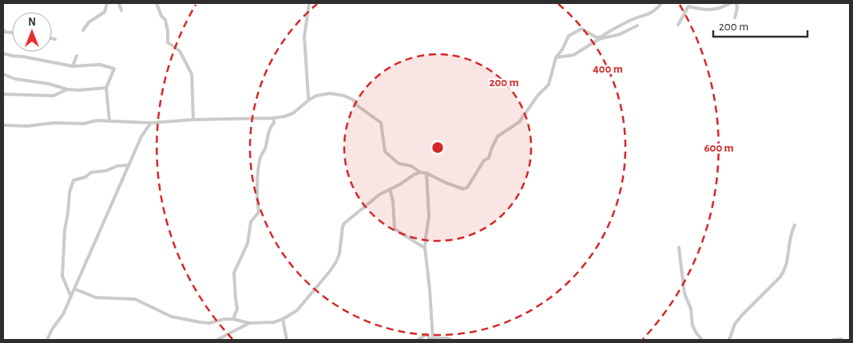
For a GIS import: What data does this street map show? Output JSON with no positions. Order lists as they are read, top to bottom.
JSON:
{
  "scale_bar": "200 m",
  "north": "top",
  "rings": ["400 m", "200 m", "600 m"]
}
